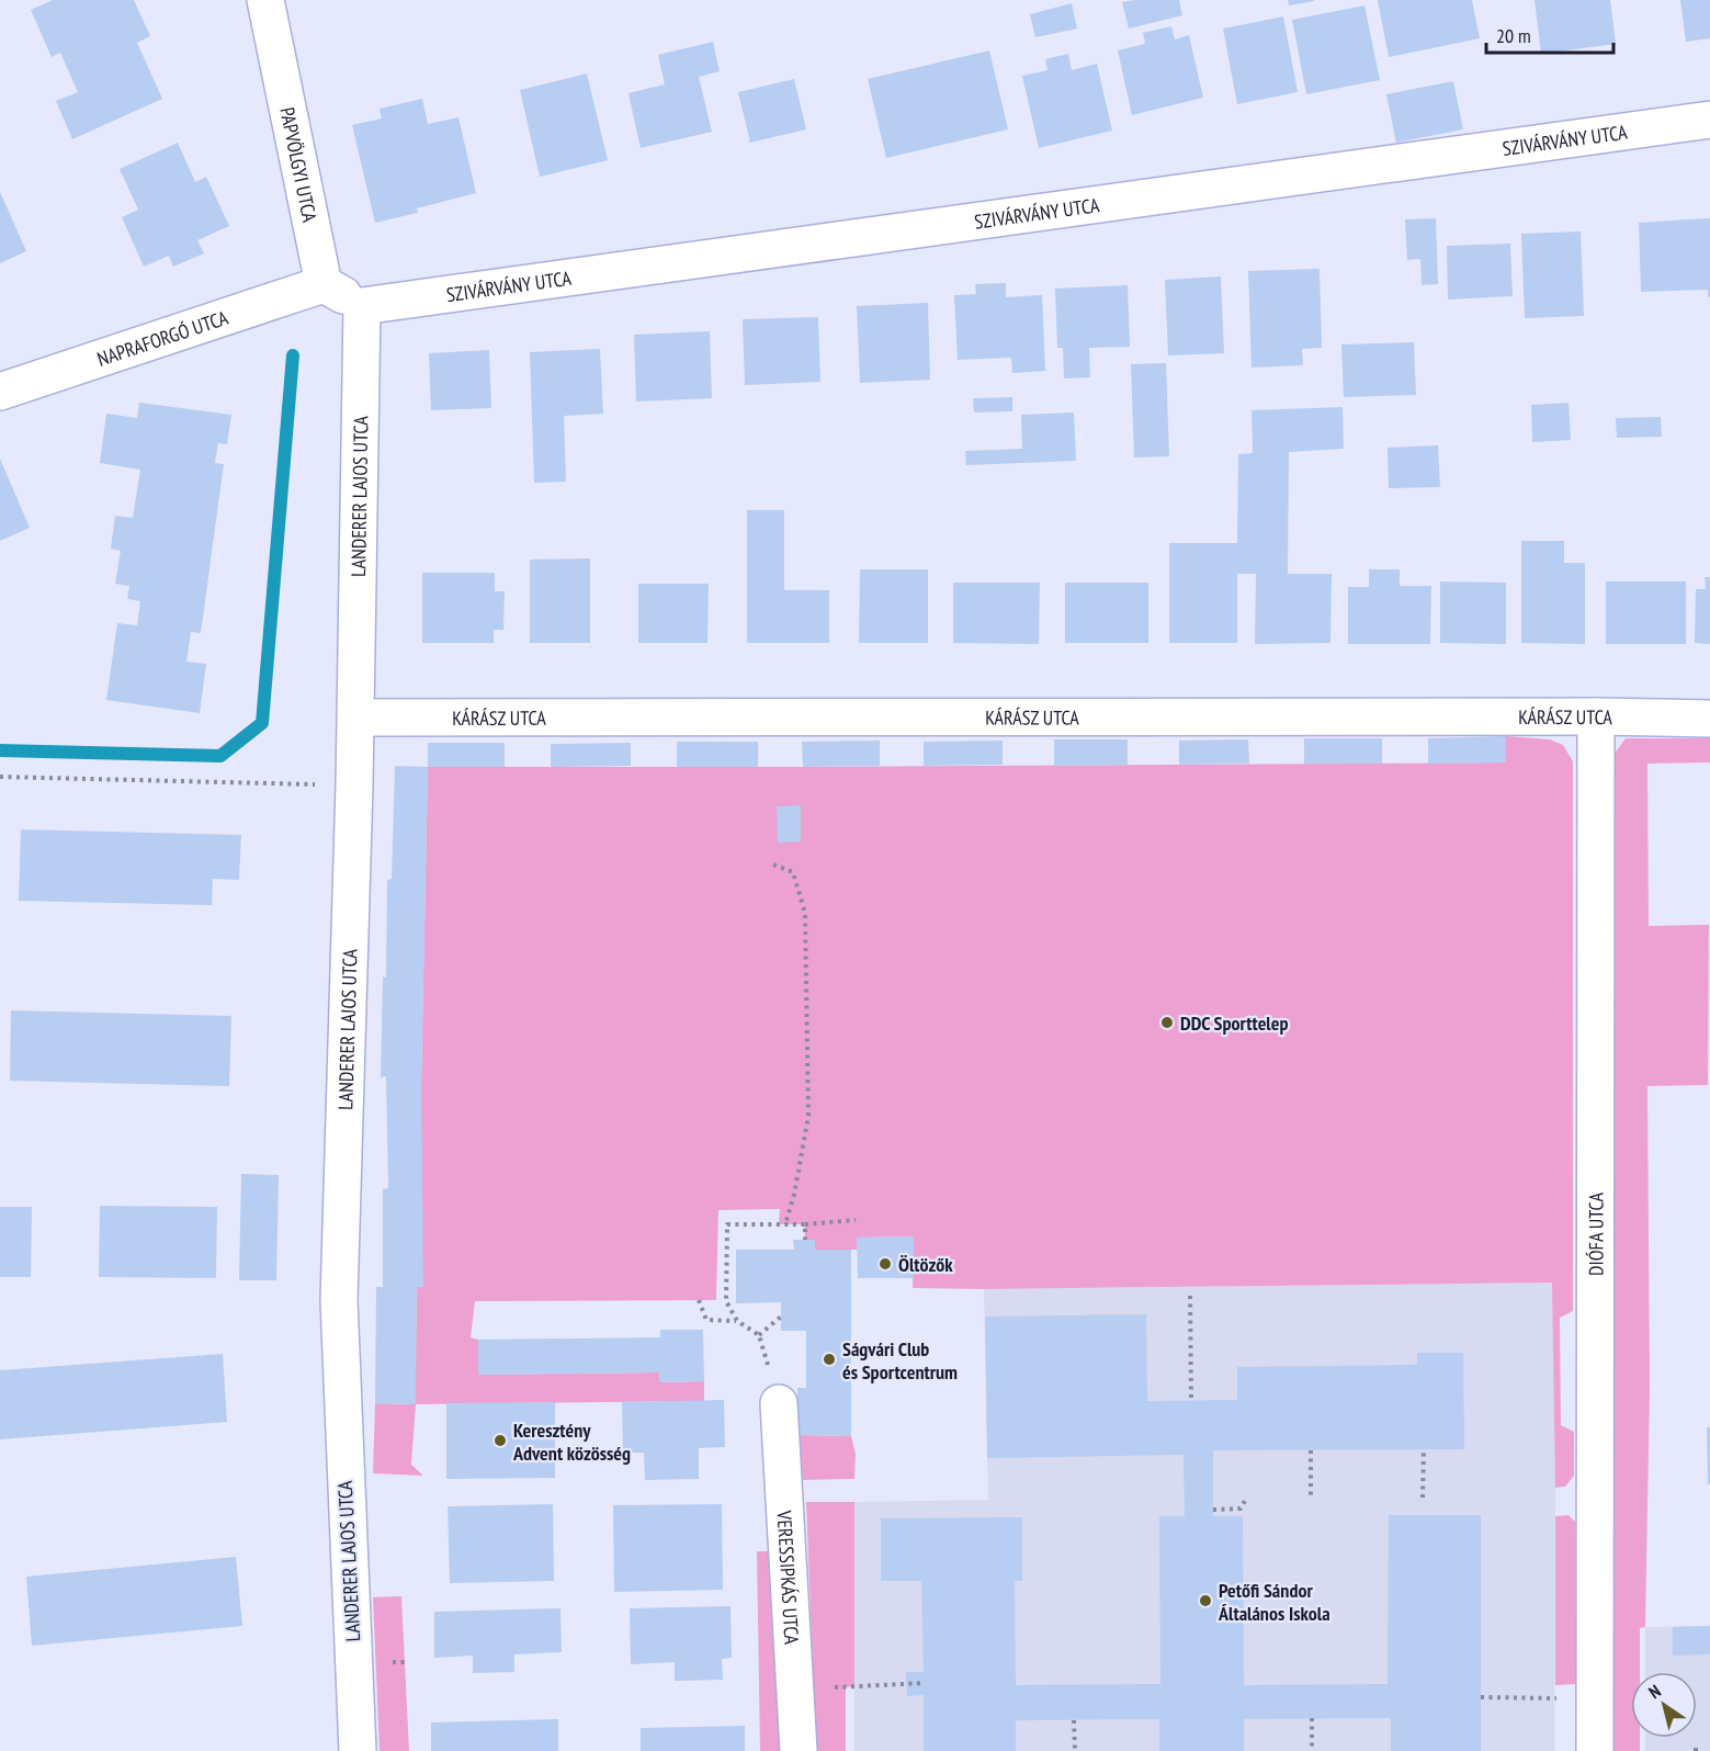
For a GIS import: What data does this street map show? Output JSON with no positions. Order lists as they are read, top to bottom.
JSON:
{
  "streets": {
    "street": [
      "SZIVÁRVÁNY UTCA",
      "PAPVÖLGYI UTCA",
      "NAPRAFORGÓ UTCA",
      "LANDERER LAJOS UTCA",
      "KÁRÁSZ UTCA",
      "DIÓFA UTCA",
      "VERESSIPKÁS UTCA"
    ]
  },
  "crossings": [
    ["SZIVÁRVÁNY UTCA", "LANDERER LAJOS UTCA"],
    ["PAPVÖLGYI UTCA", "NAPRAFORGÓ UTCA"],
    ["LANDERER LAJOS UTCA", "KÁRÁSZ UTCA"],
    ["KÁRÁSZ UTCA", "DIÓFA UTCA"]
  ],
  "places": [
    "DDC Sporttelep",
    "Öltözők",
    "Ságvári Club és Sportcentrum",
    "Keresztény Advent közösség",
    "Petőfi Sándor Általános Iskola"
  ],
  "scale_bar": "20 m",
  "north": "top left"
}
